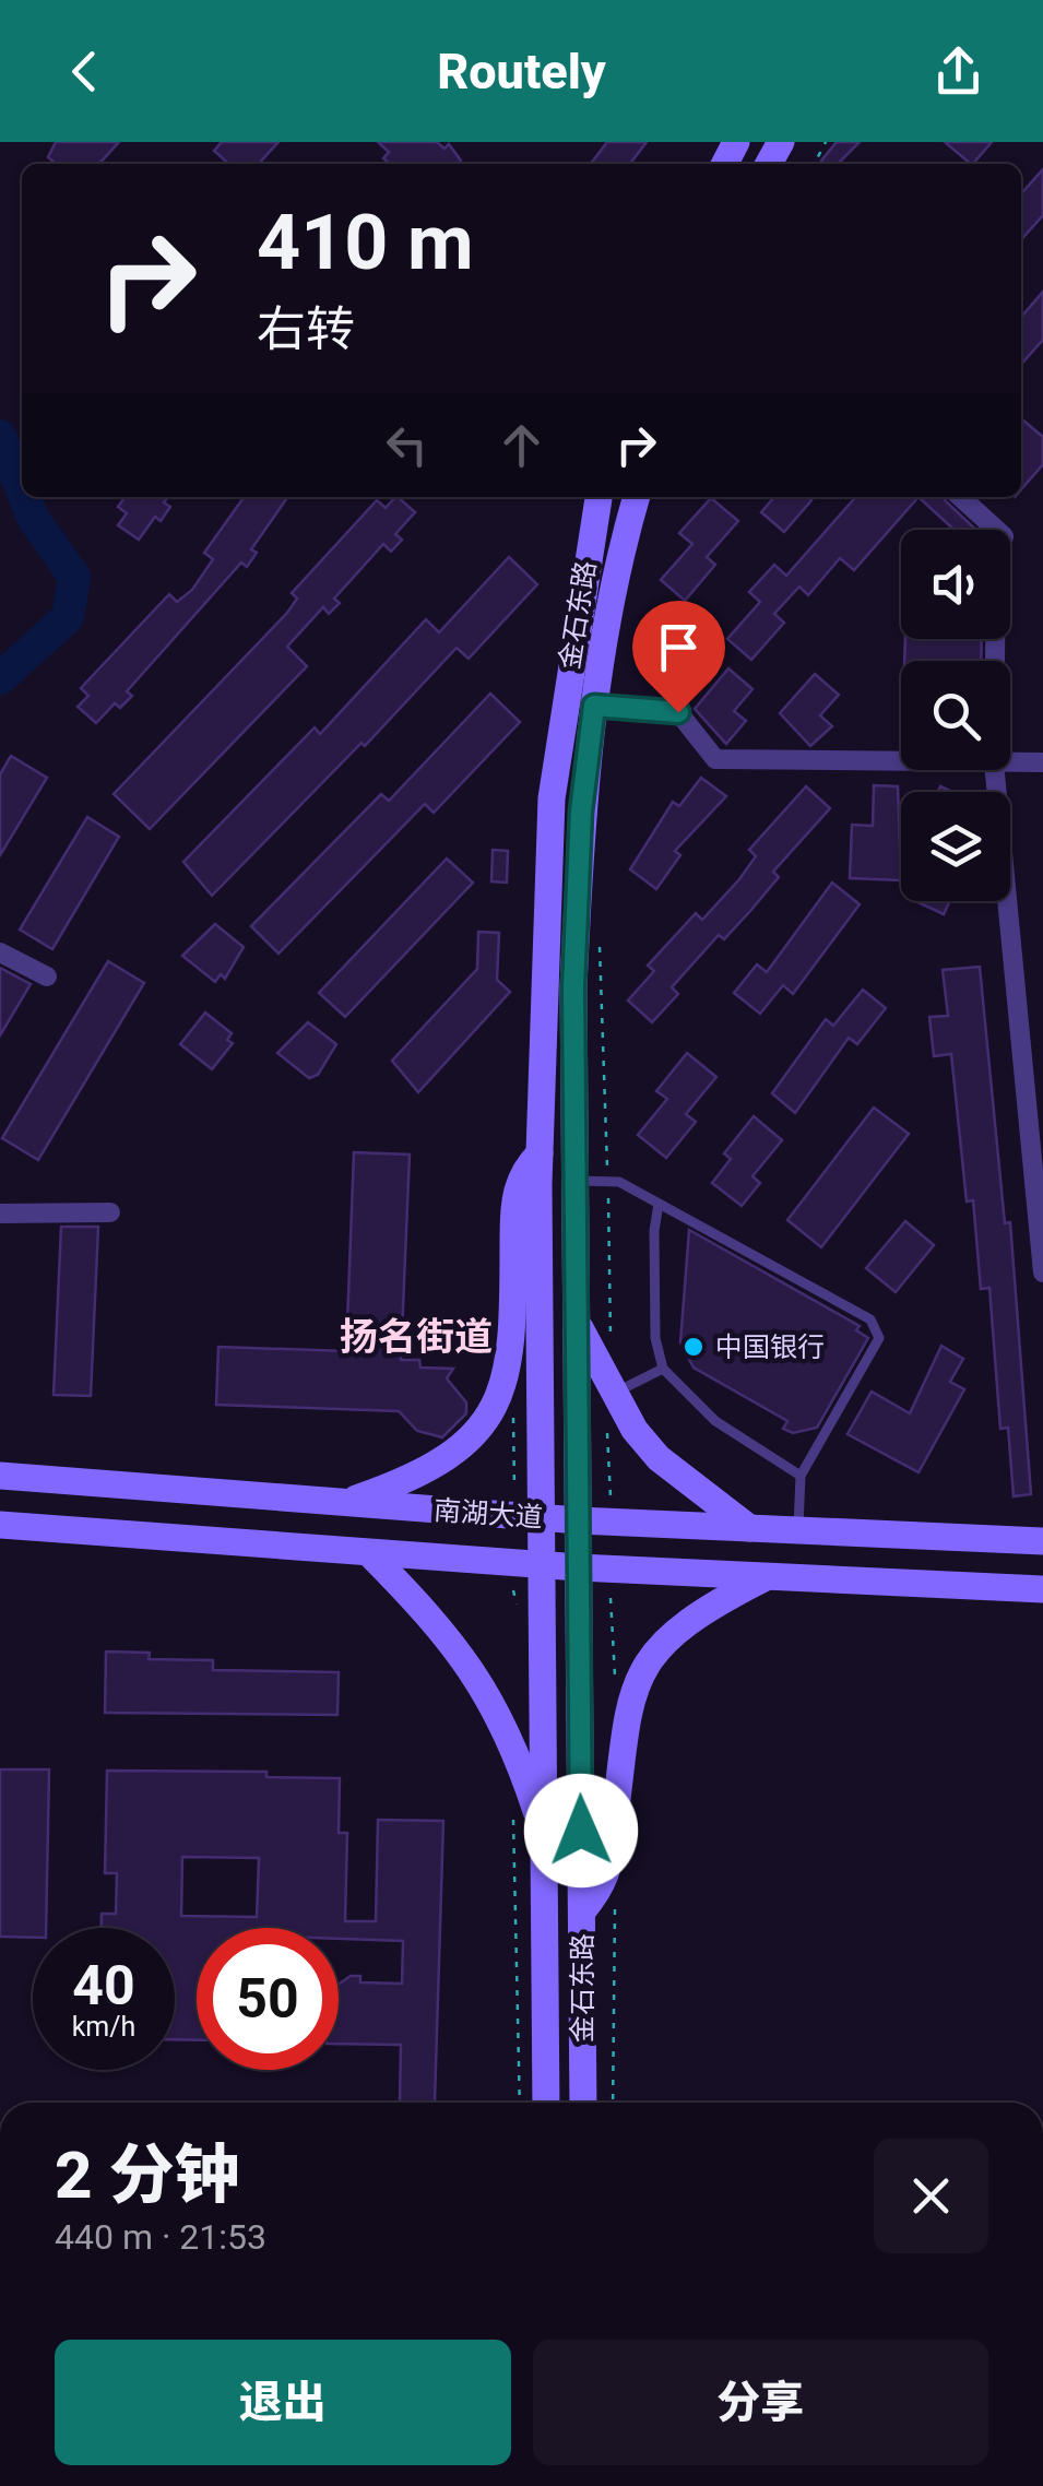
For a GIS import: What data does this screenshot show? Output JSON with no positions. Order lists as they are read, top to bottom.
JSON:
{
  "streets": {
    "main road": ["金石东路", "南湖大道"]
  },
  "crossings": [
    ["金石东路", "南湖大道"]
  ],
  "districts": ["扬名街道"],
  "places": ["中国银行"],
  "page": {
    "header": "Routely",
    "turn": ["410 m", "右转"],
    "speed": "40 km/h",
    "limit": "50",
    "heading": ["2 分钟", "440 m · 21:53"],
    "buttons": ["退出", "分享"]
  }
}
